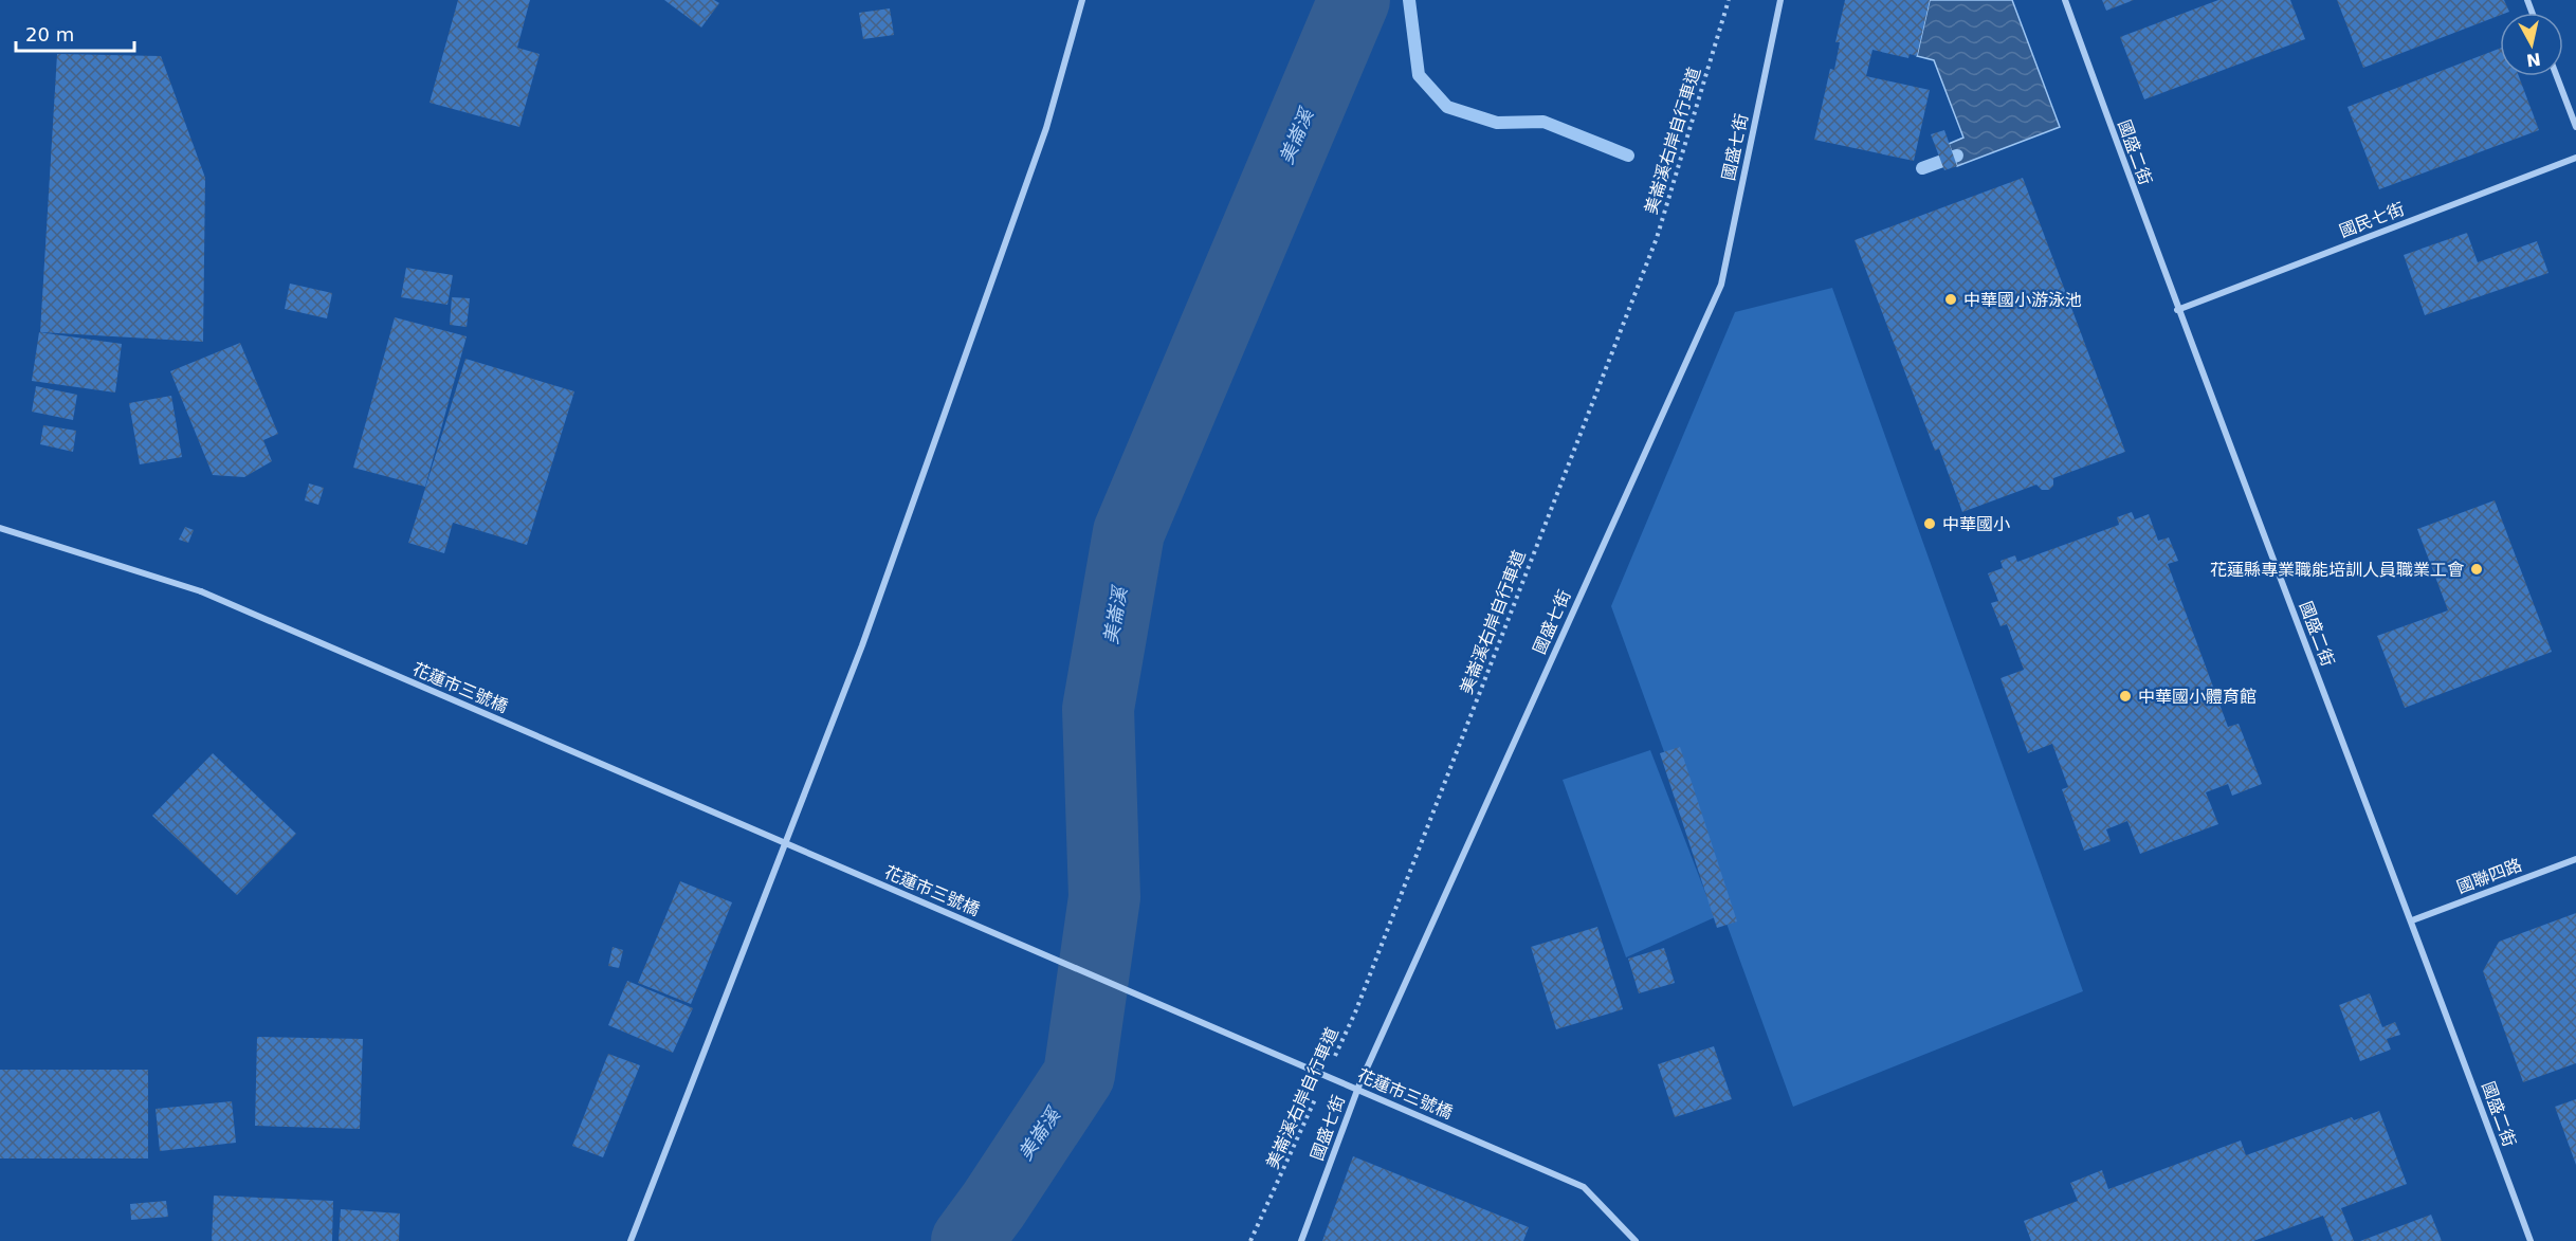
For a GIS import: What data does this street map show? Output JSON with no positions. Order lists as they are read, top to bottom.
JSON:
{
  "streets": {
    "street": [
      "國盛七街",
      "國盛二街",
      "國民七街",
      "花蓮市三號橋",
      "國聯四路"
    ],
    "path": ["美崙溪右岸自行車道"]
  },
  "crossings": [
    ["國盛二街", "國民七街"],
    ["國盛二街", "國聯四路"]
  ],
  "water": ["美崙溪"],
  "places": [
    "中華國小游泳池",
    "中華國小",
    "花蓮縣專業職能培訓人員職業工會",
    "中華國小體育館"
  ],
  "scale_bar": "20 m",
  "north": "bottom"
}
